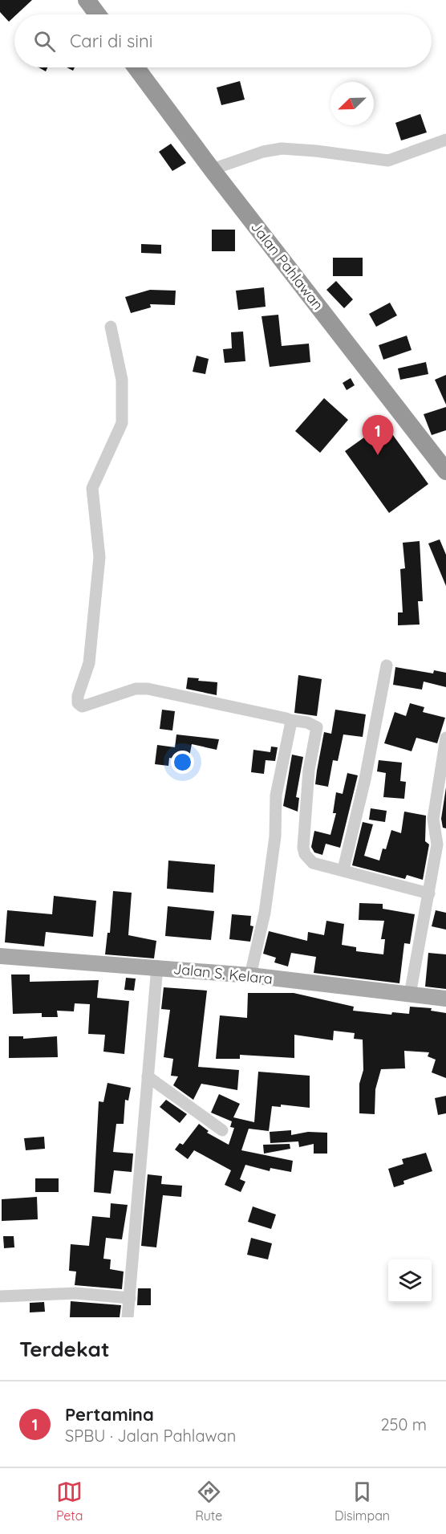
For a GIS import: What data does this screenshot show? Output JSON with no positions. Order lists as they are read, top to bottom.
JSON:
{
  "streets": {
    "highway": ["Jalan Pahlawan"],
    "main road": ["Jalan S. Kelara"]
  },
  "north": "bottom left",
  "page": {
    "search": "Cari di sini",
    "pins": "1",
    "heading": "Terdekat",
    "list": [
      {
        "mark": "1",
        "name": "Pertamina",
        "note": "SPBU · Jalan Pahlawan",
        "value": "250 m"
      }
    ],
    "nav": ["Peta", "Rute", "Disimpan"]
  }
}
